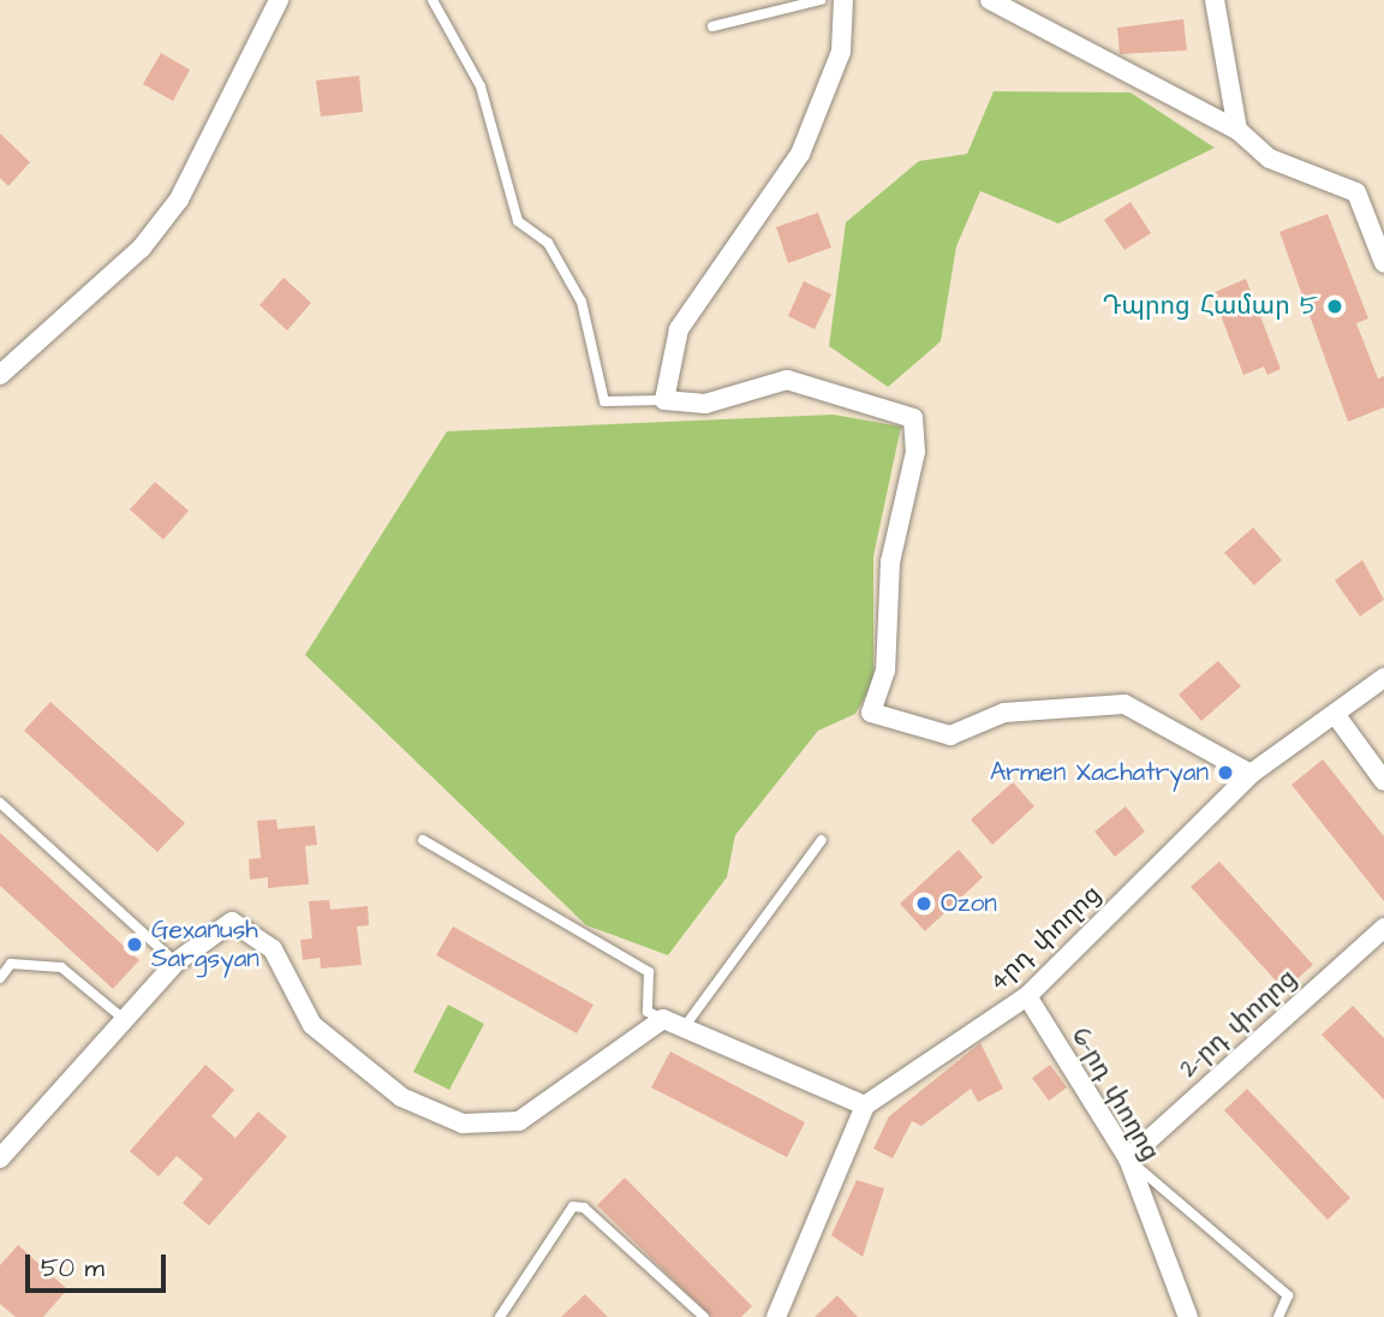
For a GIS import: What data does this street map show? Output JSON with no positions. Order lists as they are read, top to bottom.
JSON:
{
  "streets": {
    "street": ["4րդ փողոց", "2-րդ փողոց", "6-րդ փողոց"]
  },
  "crossings": [
    ["4րդ փողոց", "6-րդ փողոց"],
    ["2-րդ փողոց", "6-րդ փողոց"]
  ],
  "places": [
    "Դպրոց Համար 5",
    "Armen Xachatryan",
    "Ozon",
    "Gexanush Sargsyan"
  ],
  "scale_bar": "50 m"
}
